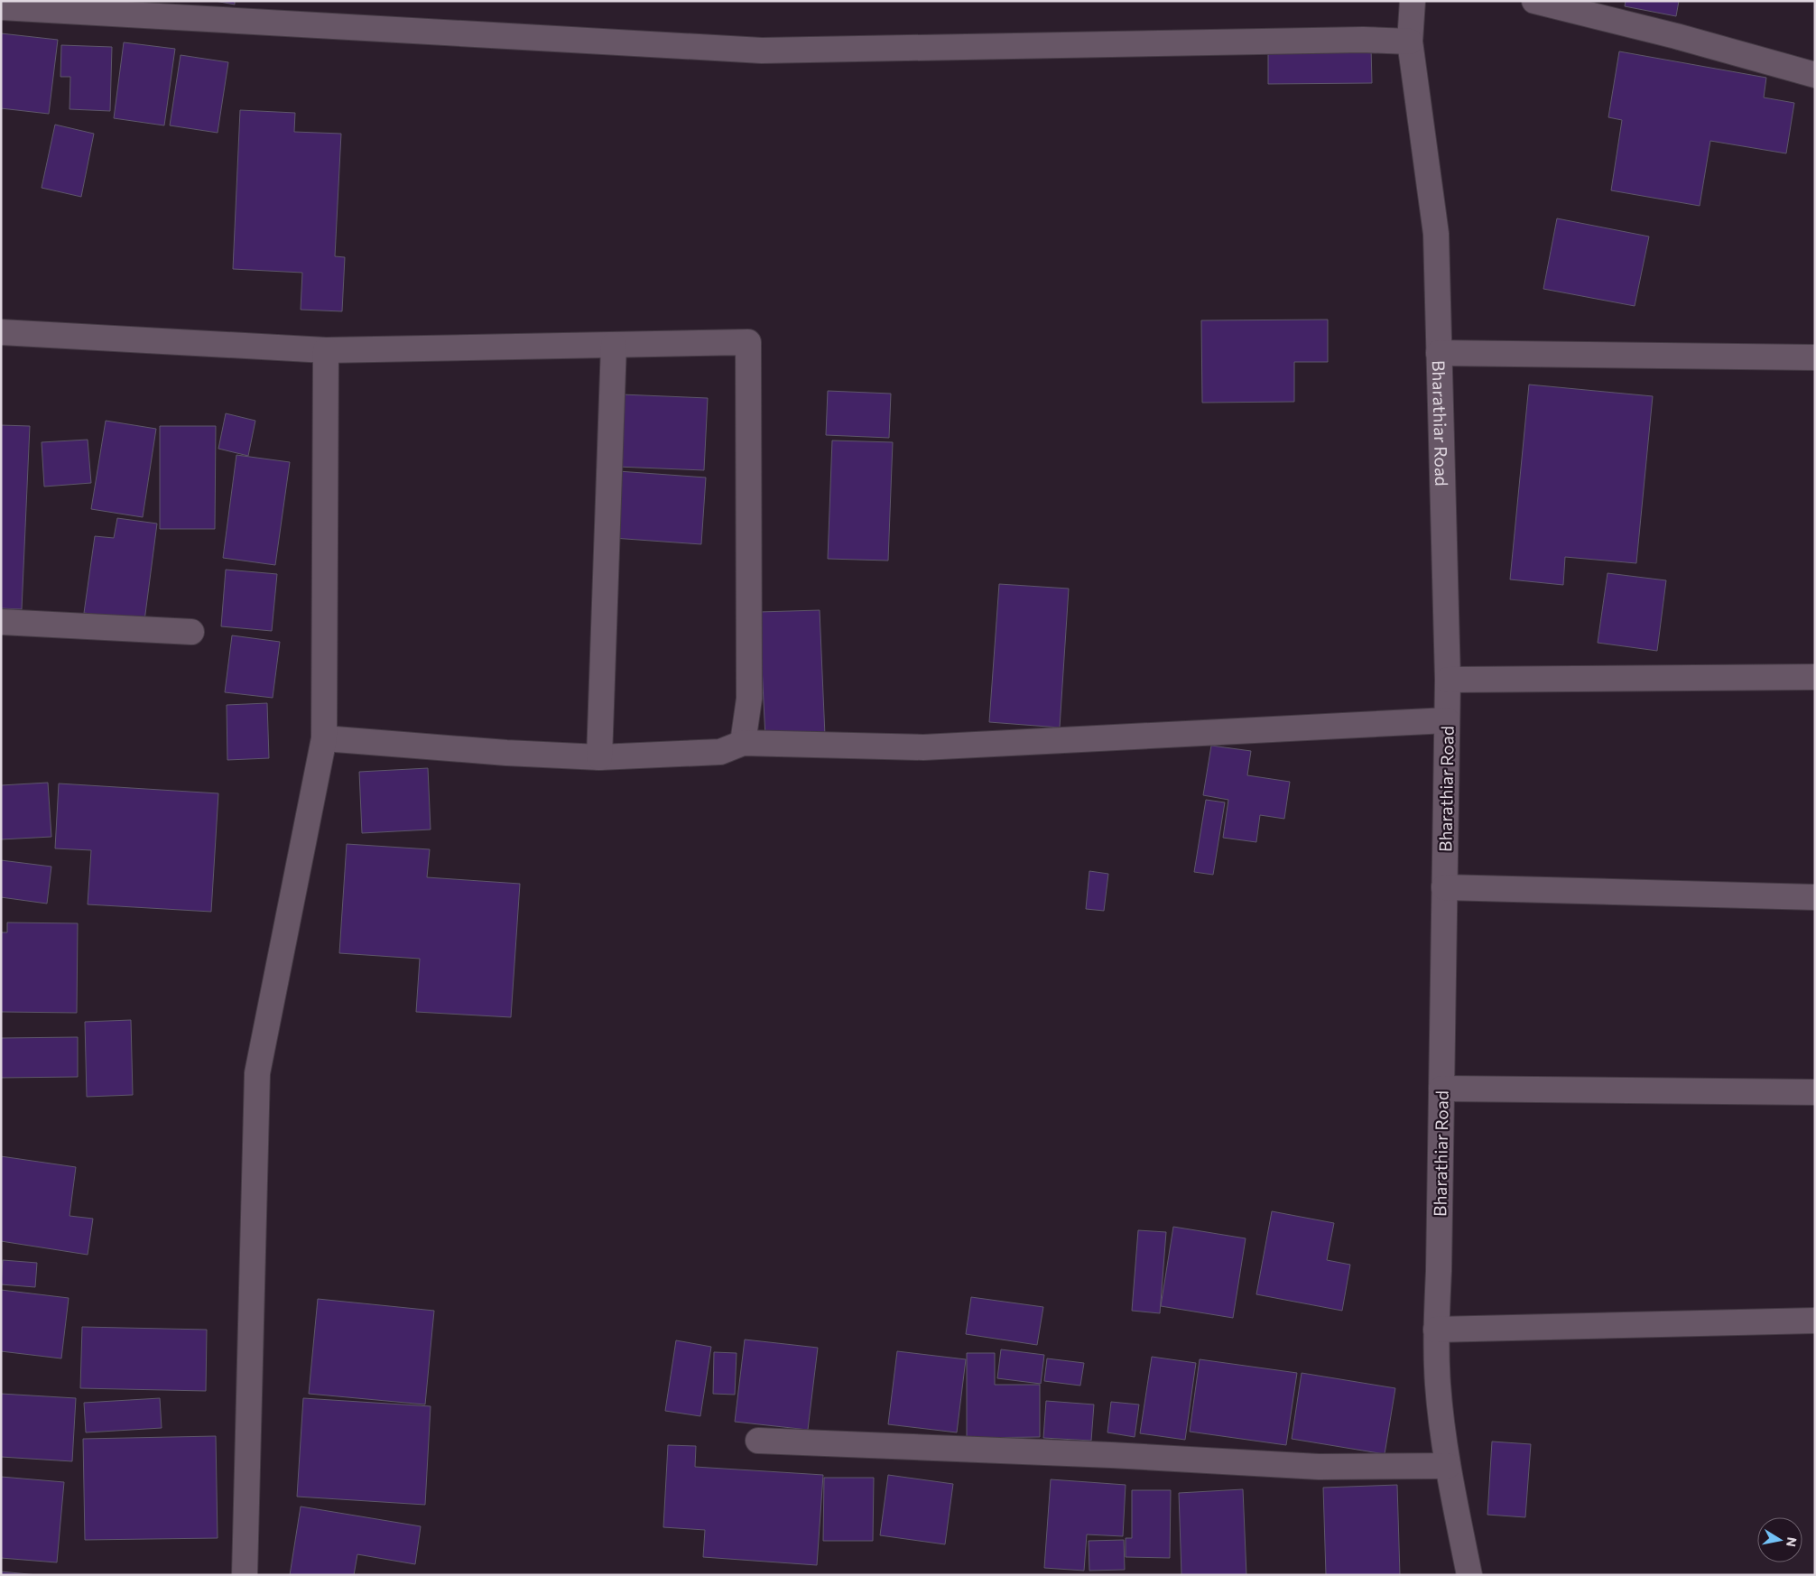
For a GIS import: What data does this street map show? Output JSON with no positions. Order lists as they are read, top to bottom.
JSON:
{
  "streets": {
    "street": ["Bharathiar Road"]
  },
  "north": "right"
}
